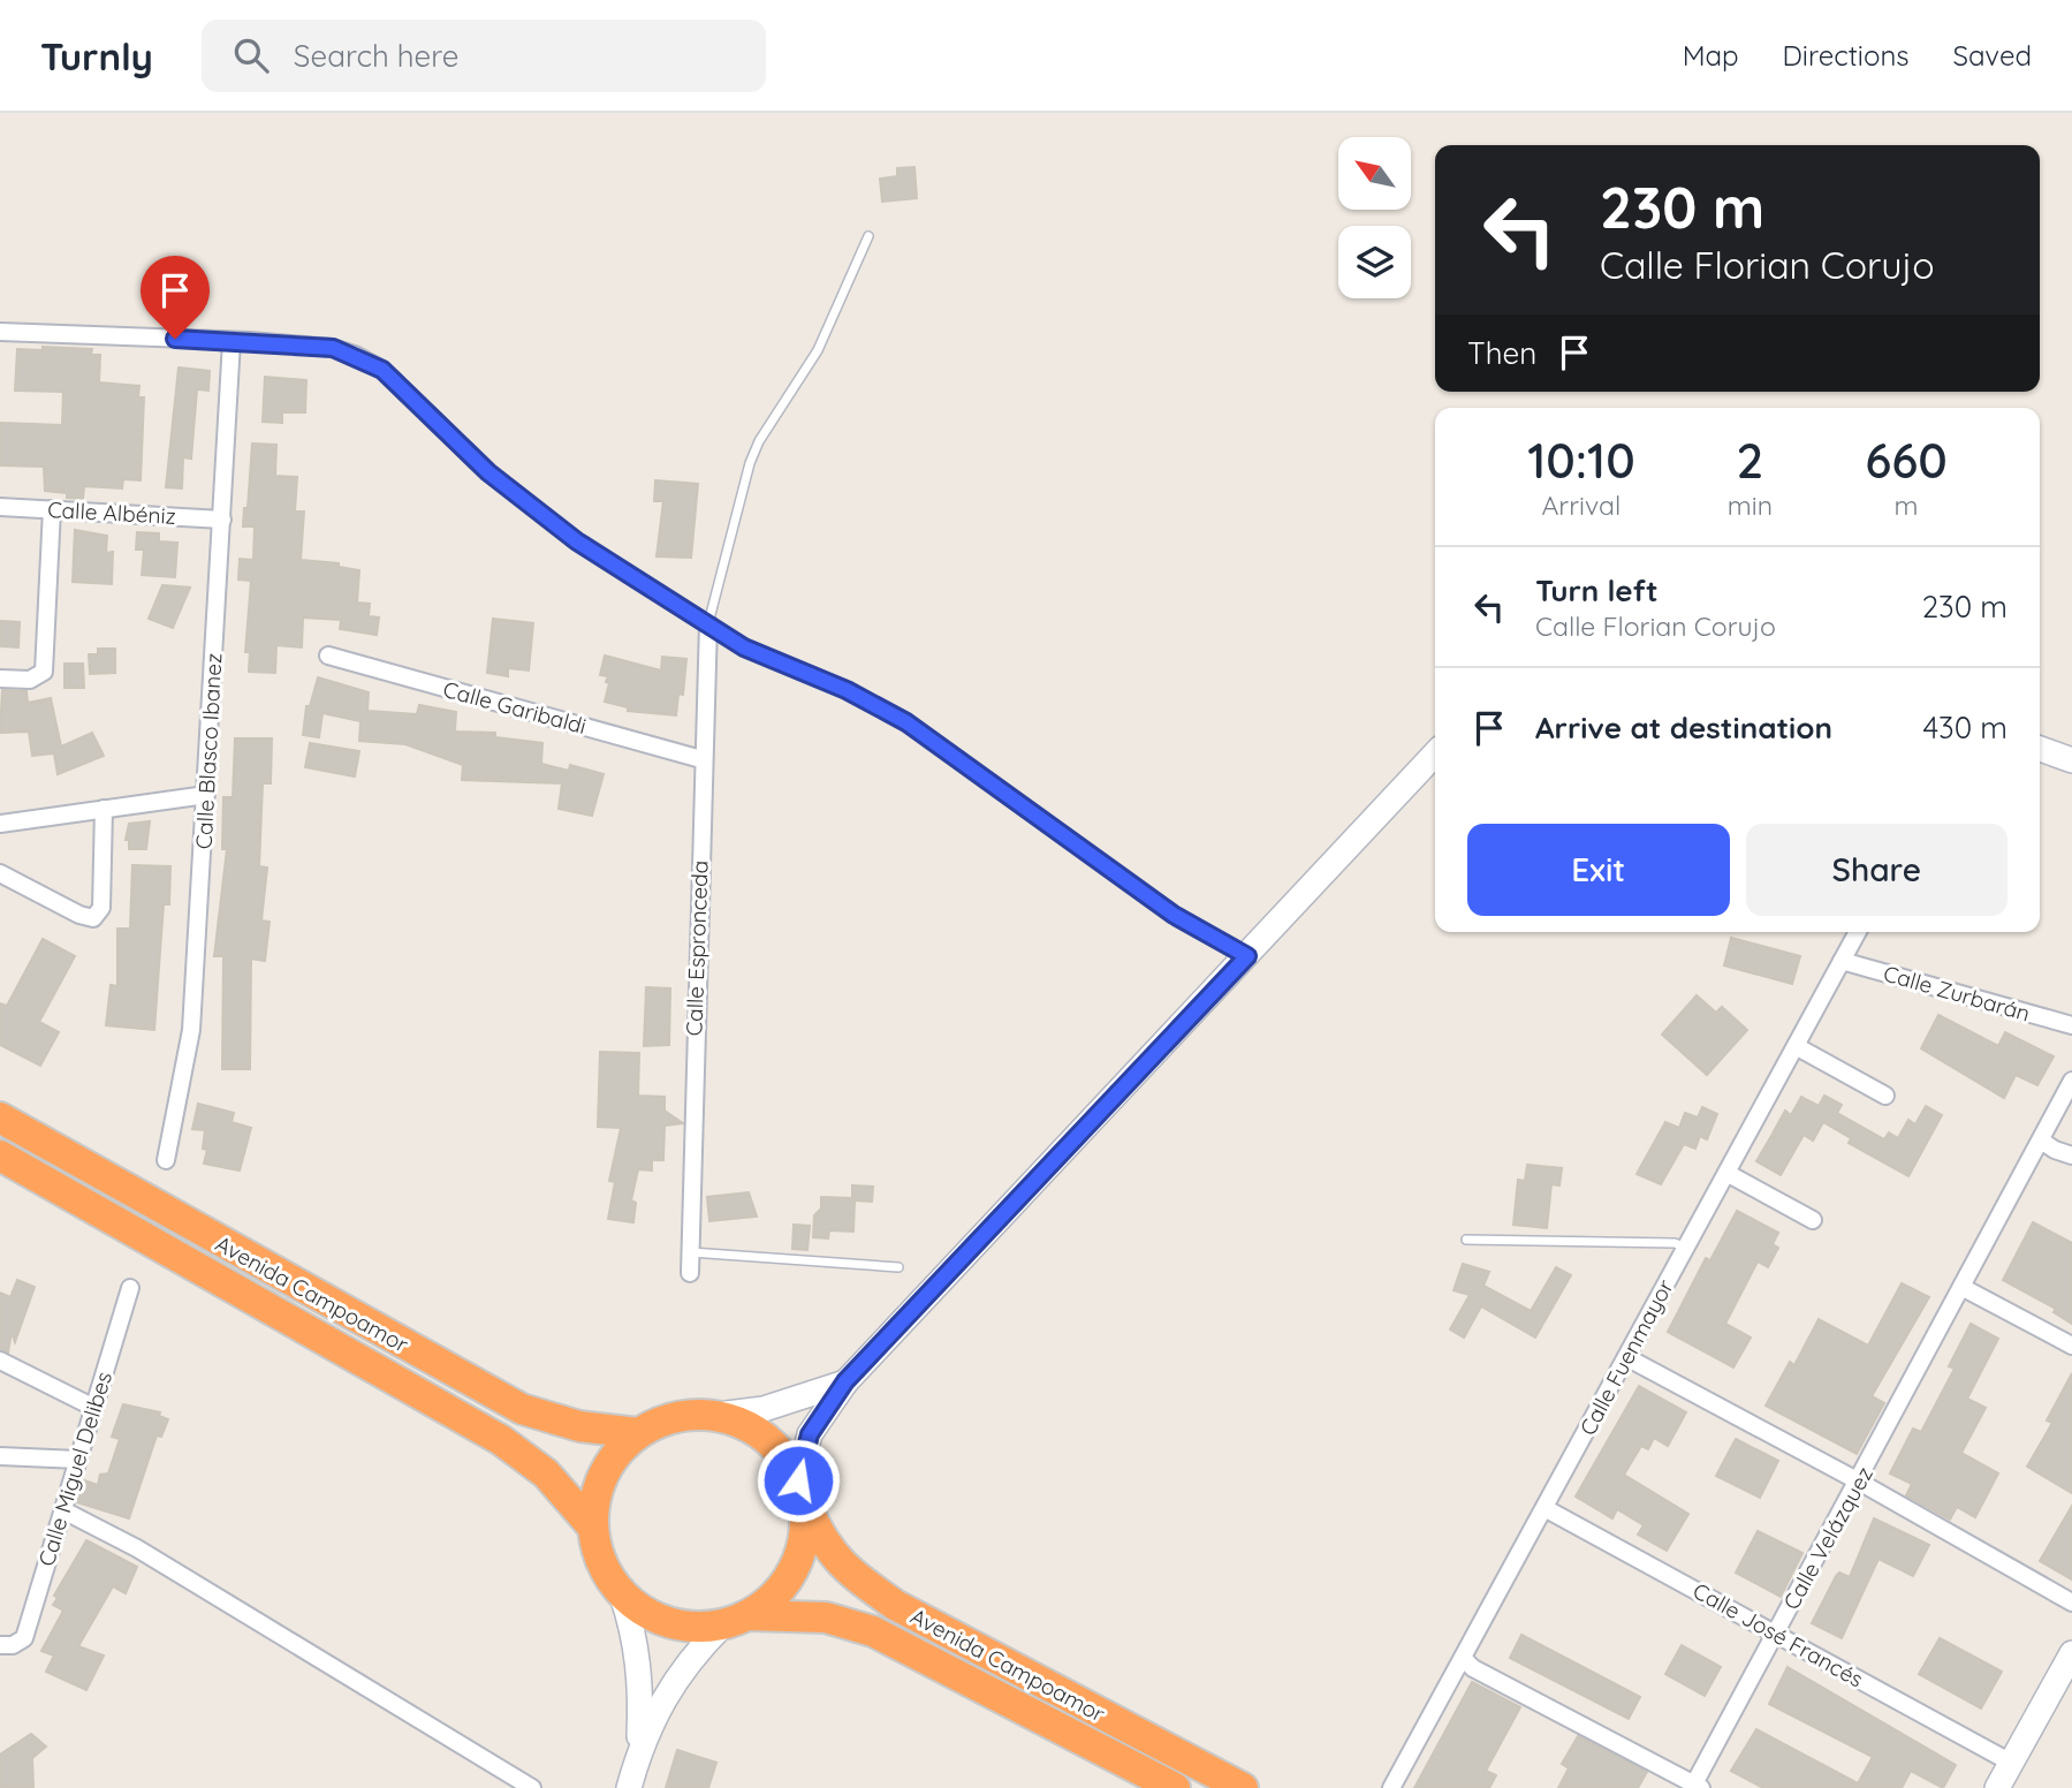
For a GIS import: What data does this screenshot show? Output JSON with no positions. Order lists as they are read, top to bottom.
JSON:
{
  "streets": {
    "highway": ["Avenida Campoamor"],
    "street": [
      "Calle Albéniz",
      "Calle Garibaldi",
      "Calle Blasco Ibanez",
      "Calle Espronceda",
      "Calle Zurbarán",
      "Calle Fuenmayor",
      "Calle Miguel Delibes",
      "Calle Velázquez",
      "Calle José Francés"
    ]
  },
  "crossings": [
    ["Calle Albéniz", "Calle Blasco Ibanez"],
    ["Calle Garibaldi", "Calle Espronceda"],
    ["Calle Zurbarán", "Calle Fuenmayor"],
    ["Calle Fuenmayor", "Calle José Francés"],
    ["Calle Velázquez", "Calle José Francés"]
  ],
  "north": "top left",
  "page": {
    "header": "Turnly",
    "search": "Search here",
    "nav": ["Map", "Directions", "Saved"],
    "turn": ["230 m", "Calle Florian Corujo"],
    "then": "Then",
    "eta": [
      "10:10",
      "Arrival",
      "2",
      "min",
      "660",
      "m"
    ],
    "list": [
      {
        "name": "Turn left",
        "note": "Calle Florian Corujo",
        "value": "230 m"
      },
      {
        "name": "Arrive at destination",
        "value": "430 m"
      }
    ],
    "buttons": ["Exit", "Share"]
  }
}
